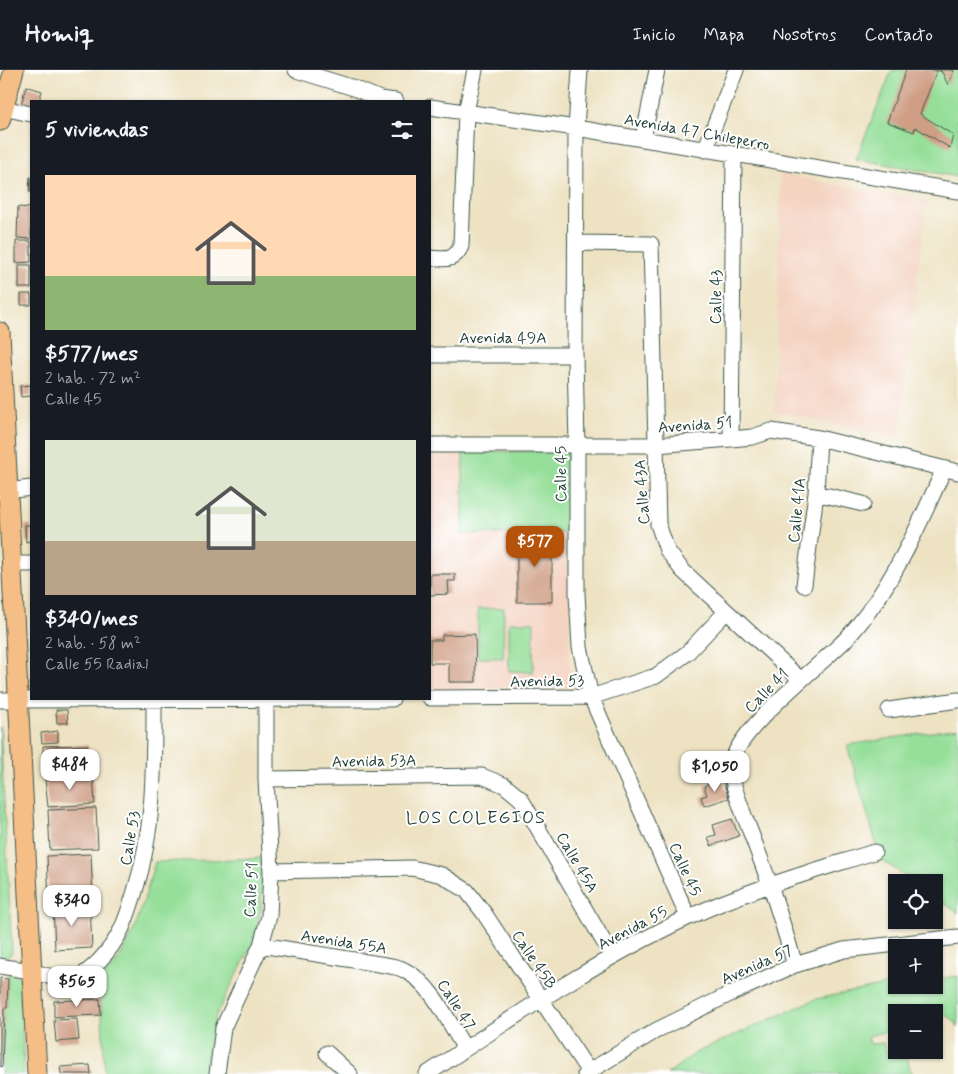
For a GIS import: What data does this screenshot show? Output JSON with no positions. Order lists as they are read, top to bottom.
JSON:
{
  "streets": {
    "street": [
      "Avenida 47 Chileperro",
      "Calle 43",
      "Avenida 49A",
      "Avenida 51",
      "Calle 45",
      "Calle 43A",
      "Calle 41A",
      "Avenida 53",
      "Calle 41",
      "Avenida 53A",
      "Calle 53",
      "Calle 45A",
      "Calle 51",
      "Avenida 55",
      "Avenida 55A",
      "Calle 45B",
      "Avenida 57",
      "Calle 47"
    ]
  },
  "crossings": [
    ["Avenida 47 Chileperro", "Calle 43"],
    ["Avenida 47 Chileperro", "Calle 45"],
    ["Calle 43", "Avenida 51"],
    ["Avenida 49A", "Calle 45"],
    ["Avenida 51", "Calle 45"],
    ["Avenida 51", "Calle 43A"],
    ["Avenida 51", "Calle 41A"],
    ["Avenida 51", "Calle 41"],
    ["Calle 45", "Calle 43A"],
    ["Calle 45", "Avenida 53"],
    ["Calle 45", "Avenida 55"],
    ["Calle 43A", "Avenida 53"],
    ["Calle 43A", "Calle 41"],
    ["Calle 41", "Avenida 55"],
    ["Calle 41", "Avenida 57"],
    ["Avenida 53A", "Calle 45A"],
    ["Avenida 53A", "Calle 51"],
    ["Calle 45A", "Avenida 55"],
    ["Calle 51", "Avenida 55A"],
    ["Calle 51", "Calle 45B"],
    ["Avenida 55", "Calle 45B"],
    ["Avenida 55", "Calle 47"],
    ["Avenida 55A", "Calle 47"],
    ["Calle 45B", "Avenida 57"]
  ],
  "districts": ["LOS COLEGIOS"],
  "page": {
    "header": "Homiq",
    "nav": [
      "Inicio",
      "Mapa",
      "Nosotros",
      "Contacto"
    ],
    "heading": "5 viviendas",
    "list": [
      {
        "name": "$577/mes",
        "note": "2 hab. · 72 m² · Calle 45"
      },
      {
        "name": "$340/mes",
        "note": "2 hab. · 58 m² · Calle 55 Radial"
      }
    ],
    "price": [
      "$577",
      "$484",
      "$1,050",
      "$340",
      "$565"
    ],
    "map_buttons": ["+", "−"]
  }
}
